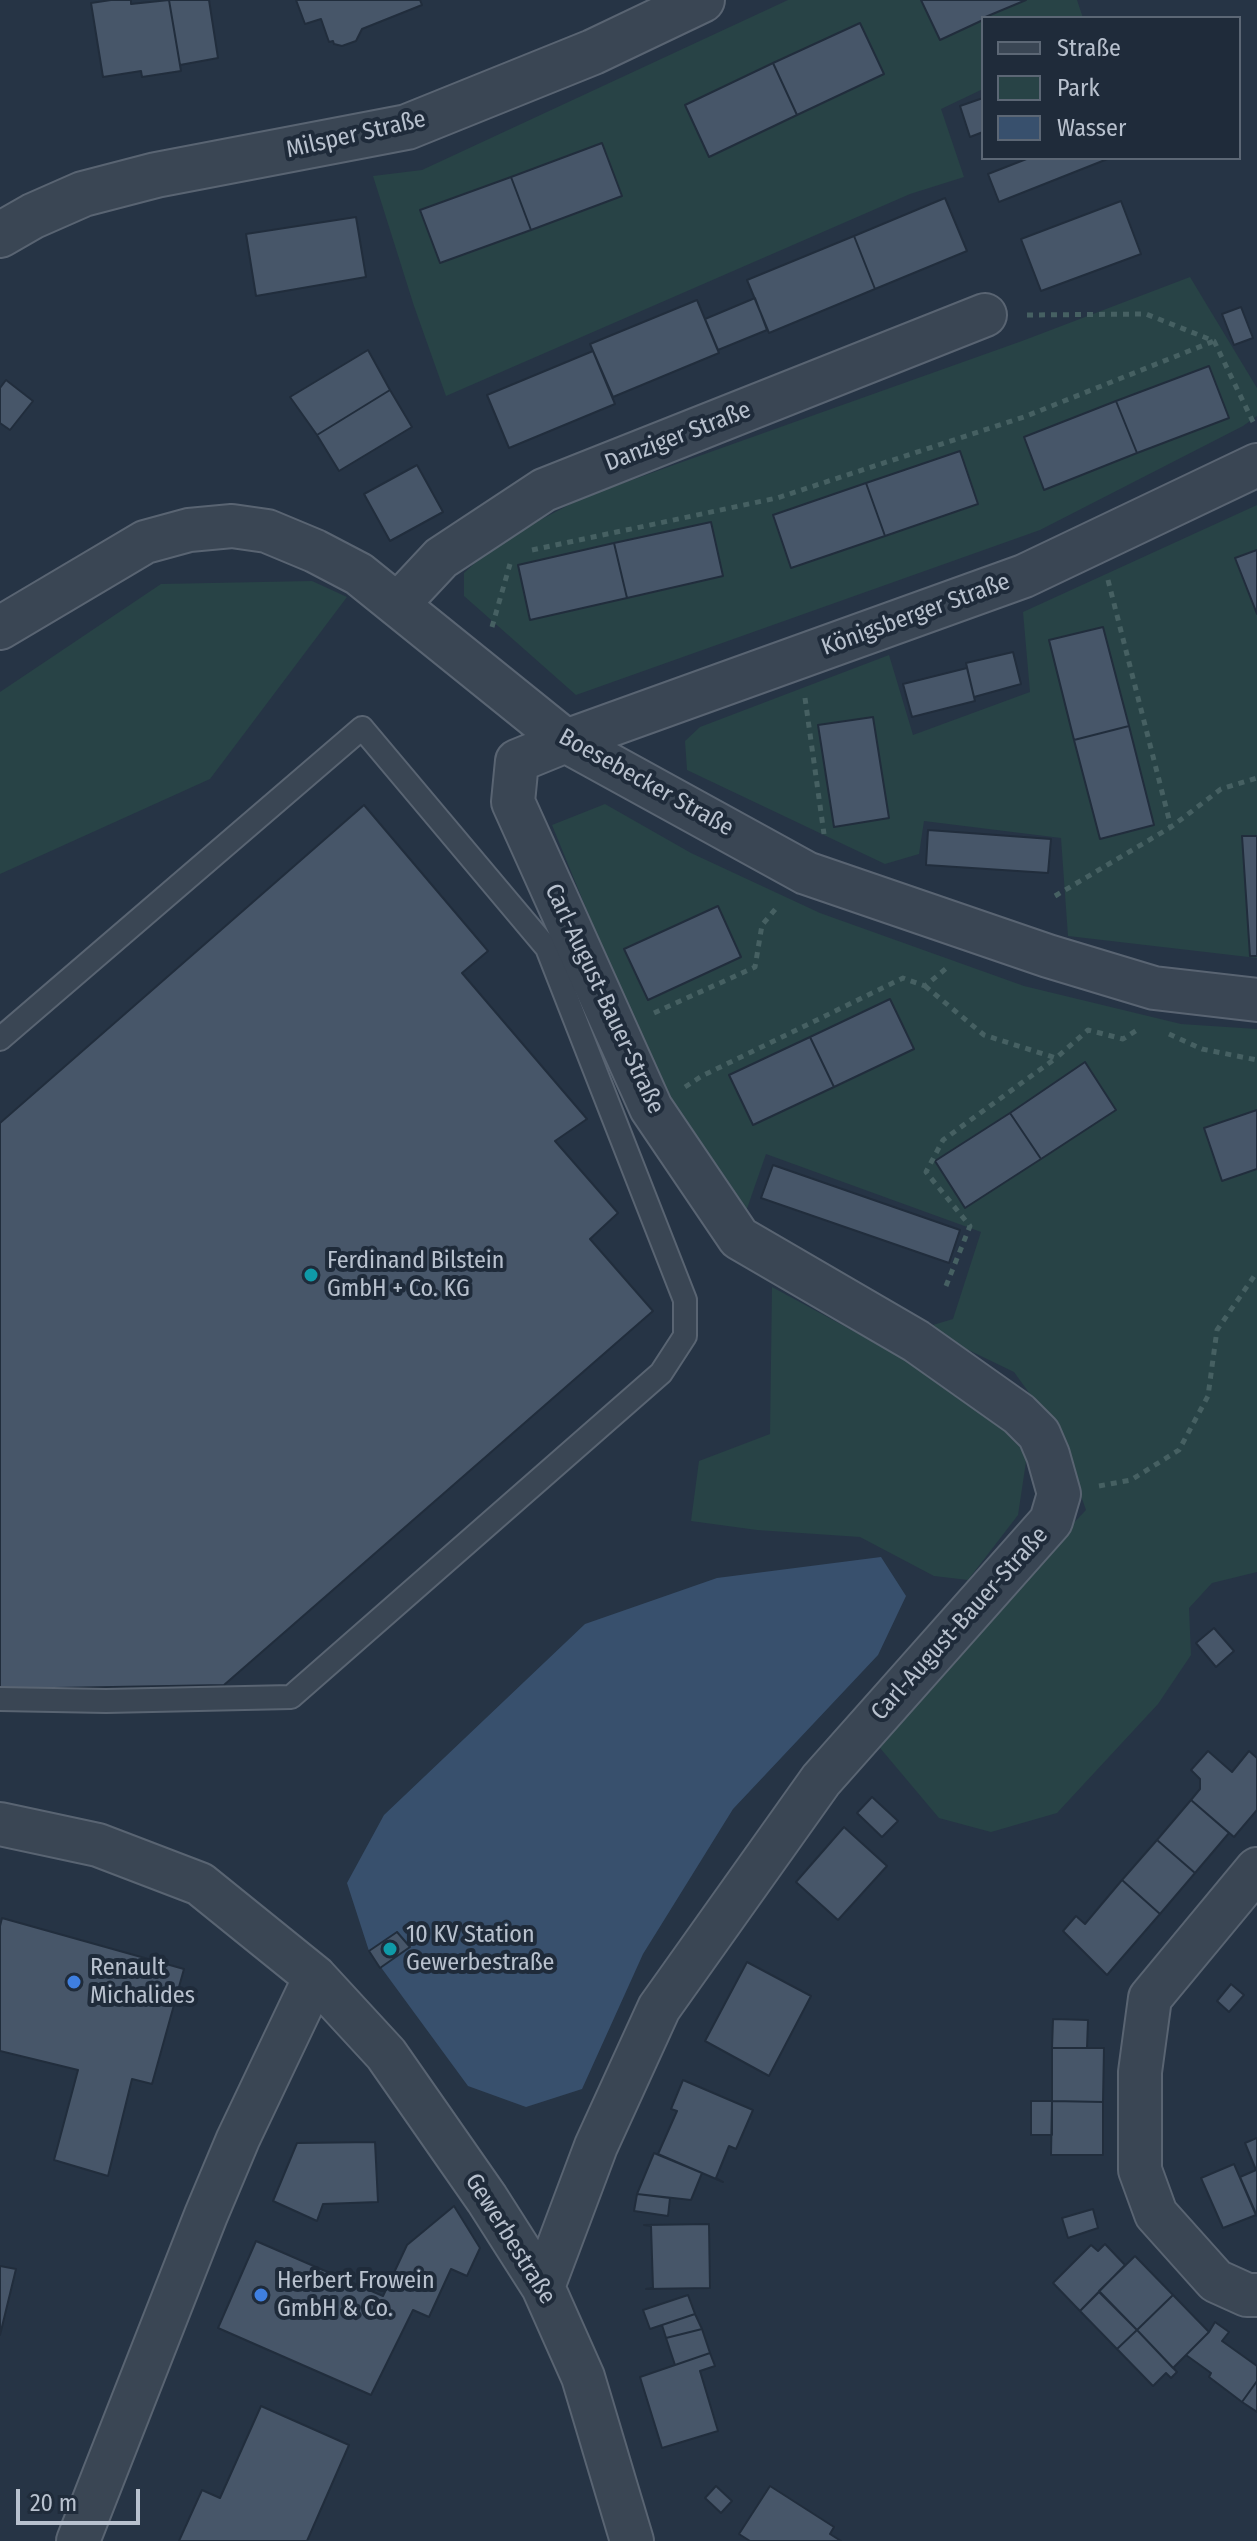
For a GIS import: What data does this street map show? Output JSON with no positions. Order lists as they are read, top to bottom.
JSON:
{
  "streets": {
    "street": [
      "Milsper Straße",
      "Danziger Straße",
      "Königsberger Straße",
      "Boesebecker Straße",
      "Carl-August-Bauer-Straße",
      "Gewerbestraße"
    ]
  },
  "crossings": [
    ["Danziger Straße", "Boesebecker Straße"],
    ["Königsberger Straße", "Boesebecker Straße"],
    ["Königsberger Straße", "Carl-August-Bauer-Straße"],
    ["Boesebecker Straße", "Carl-August-Bauer-Straße"],
    ["Carl-August-Bauer-Straße", "Gewerbestraße"]
  ],
  "places": [
    "Ferdinand Bilstein GmbH + Co. KG",
    "10 KV Station Gewerbestraße",
    "Renault Michalides",
    "Herbert Frowein GmbH & Co."
  ],
  "legend": ["Straße", "Park", "Wasser"],
  "scale_bar": "20 m"
}
